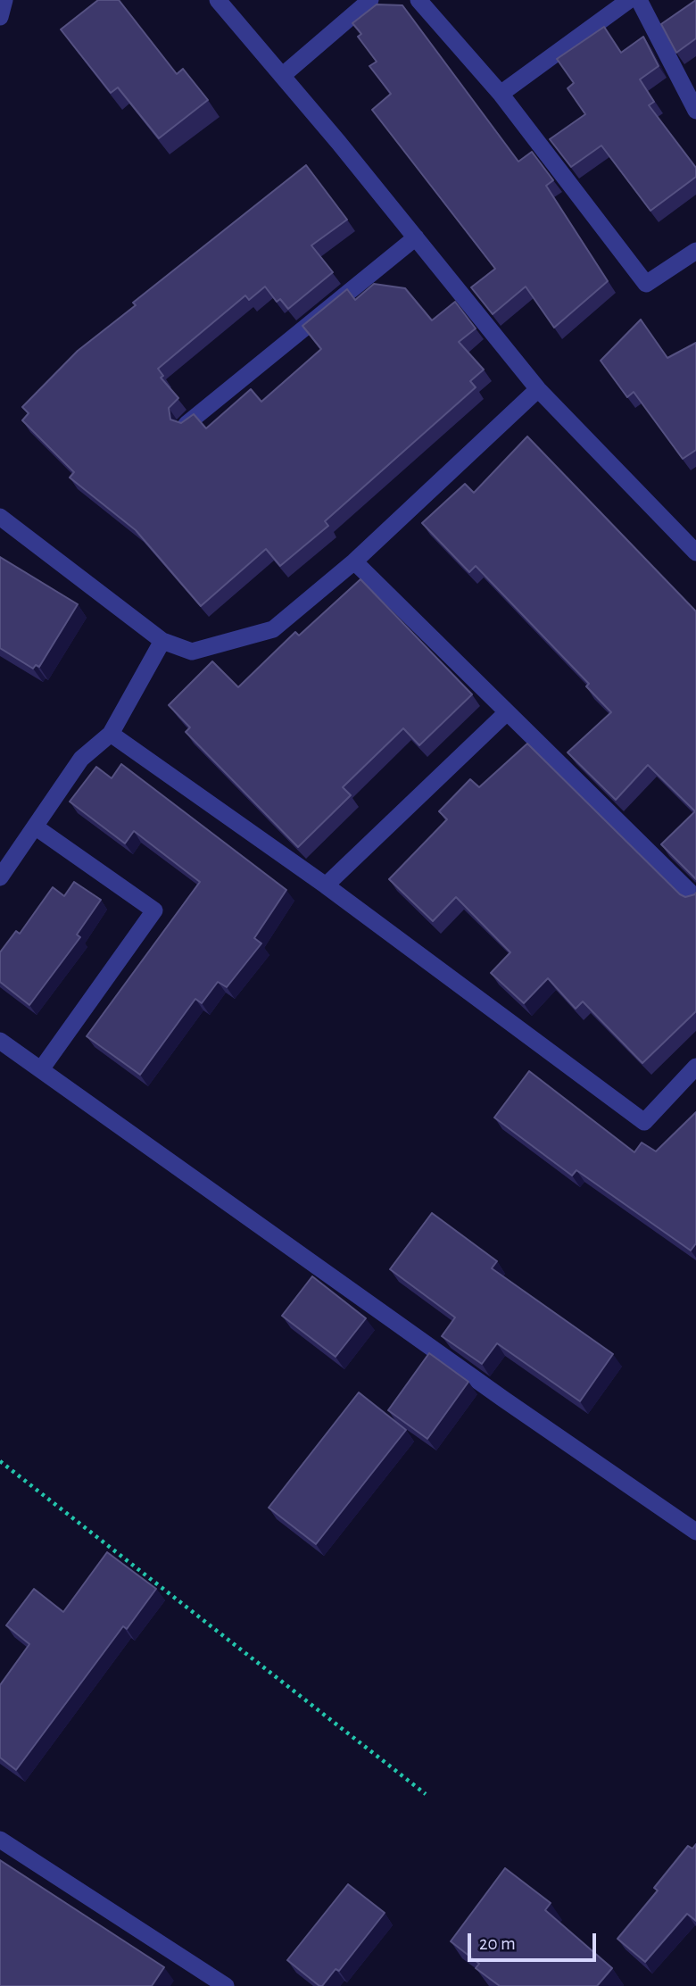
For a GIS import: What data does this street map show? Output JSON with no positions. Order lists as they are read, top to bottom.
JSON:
{
  "scale_bar": "20 m"
}
